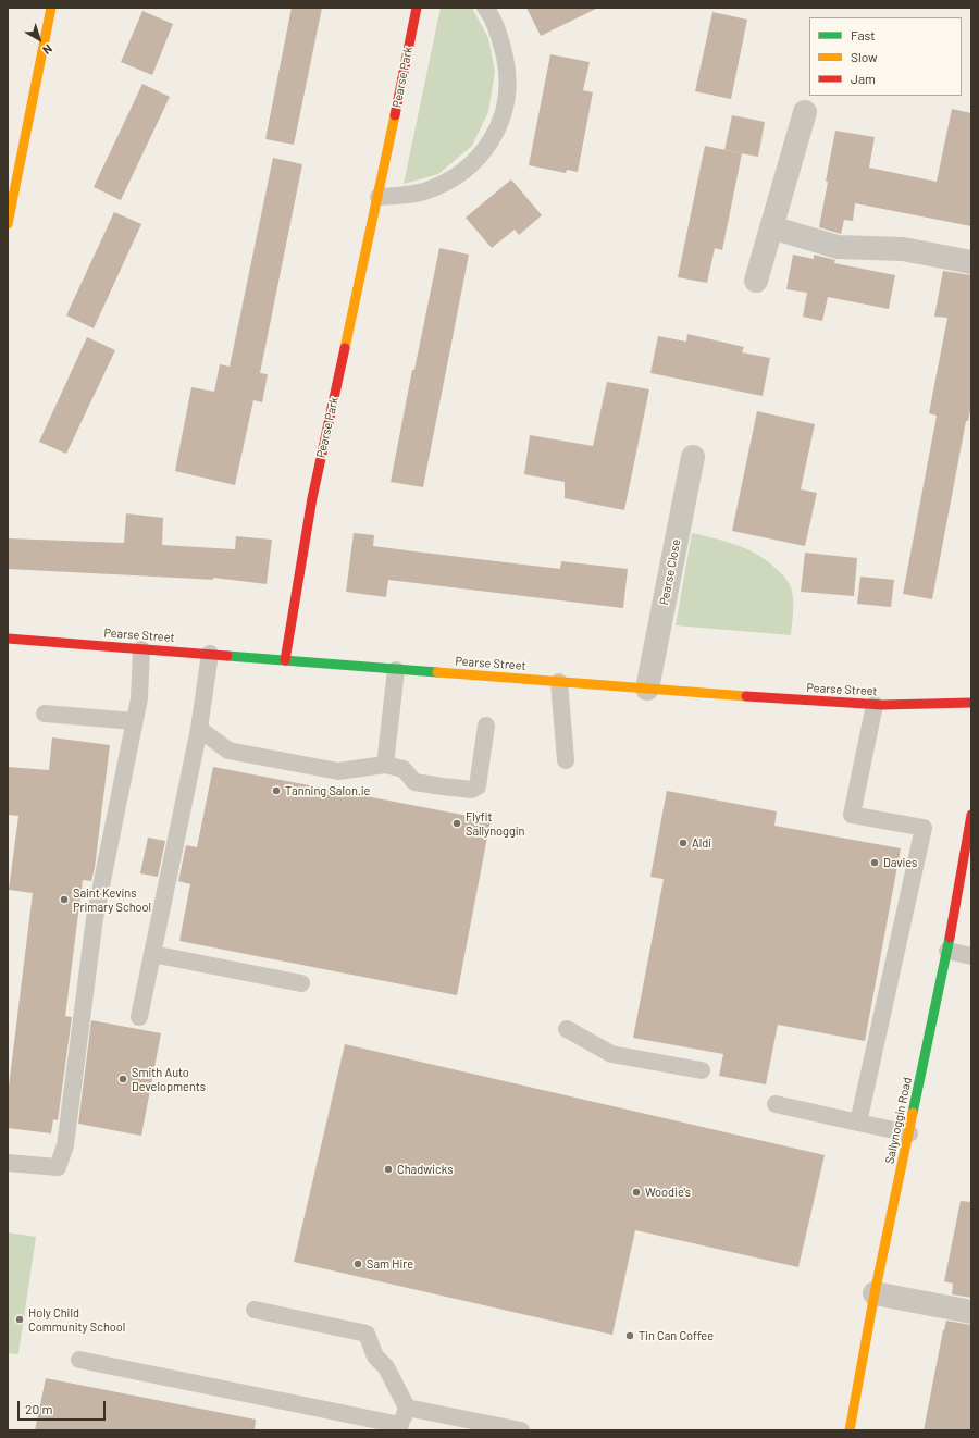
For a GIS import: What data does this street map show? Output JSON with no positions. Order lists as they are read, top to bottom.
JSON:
{
  "streets": {
    "street": [
      "Pearse Park",
      "Pearse Close",
      "Pearse Street",
      "Sallynoggin Road"
    ]
  },
  "crossings": [
    ["Pearse Park", "Pearse Street"],
    ["Pearse Close", "Pearse Street"]
  ],
  "places": [
    "Tanning Salon.ie",
    "Flyfit Sallynoggin",
    "Aldi",
    "Davies",
    "Saint Kevins Primary School",
    "Smith Auto Developments",
    "Chadwicks",
    "Woodie's",
    "Sam Hire",
    "Holy Child Community School",
    "Tin Can Coffee"
  ],
  "legend": ["Fast", "Slow", "Jam"],
  "scale_bar": "20 m",
  "north": "bottom right"
}
